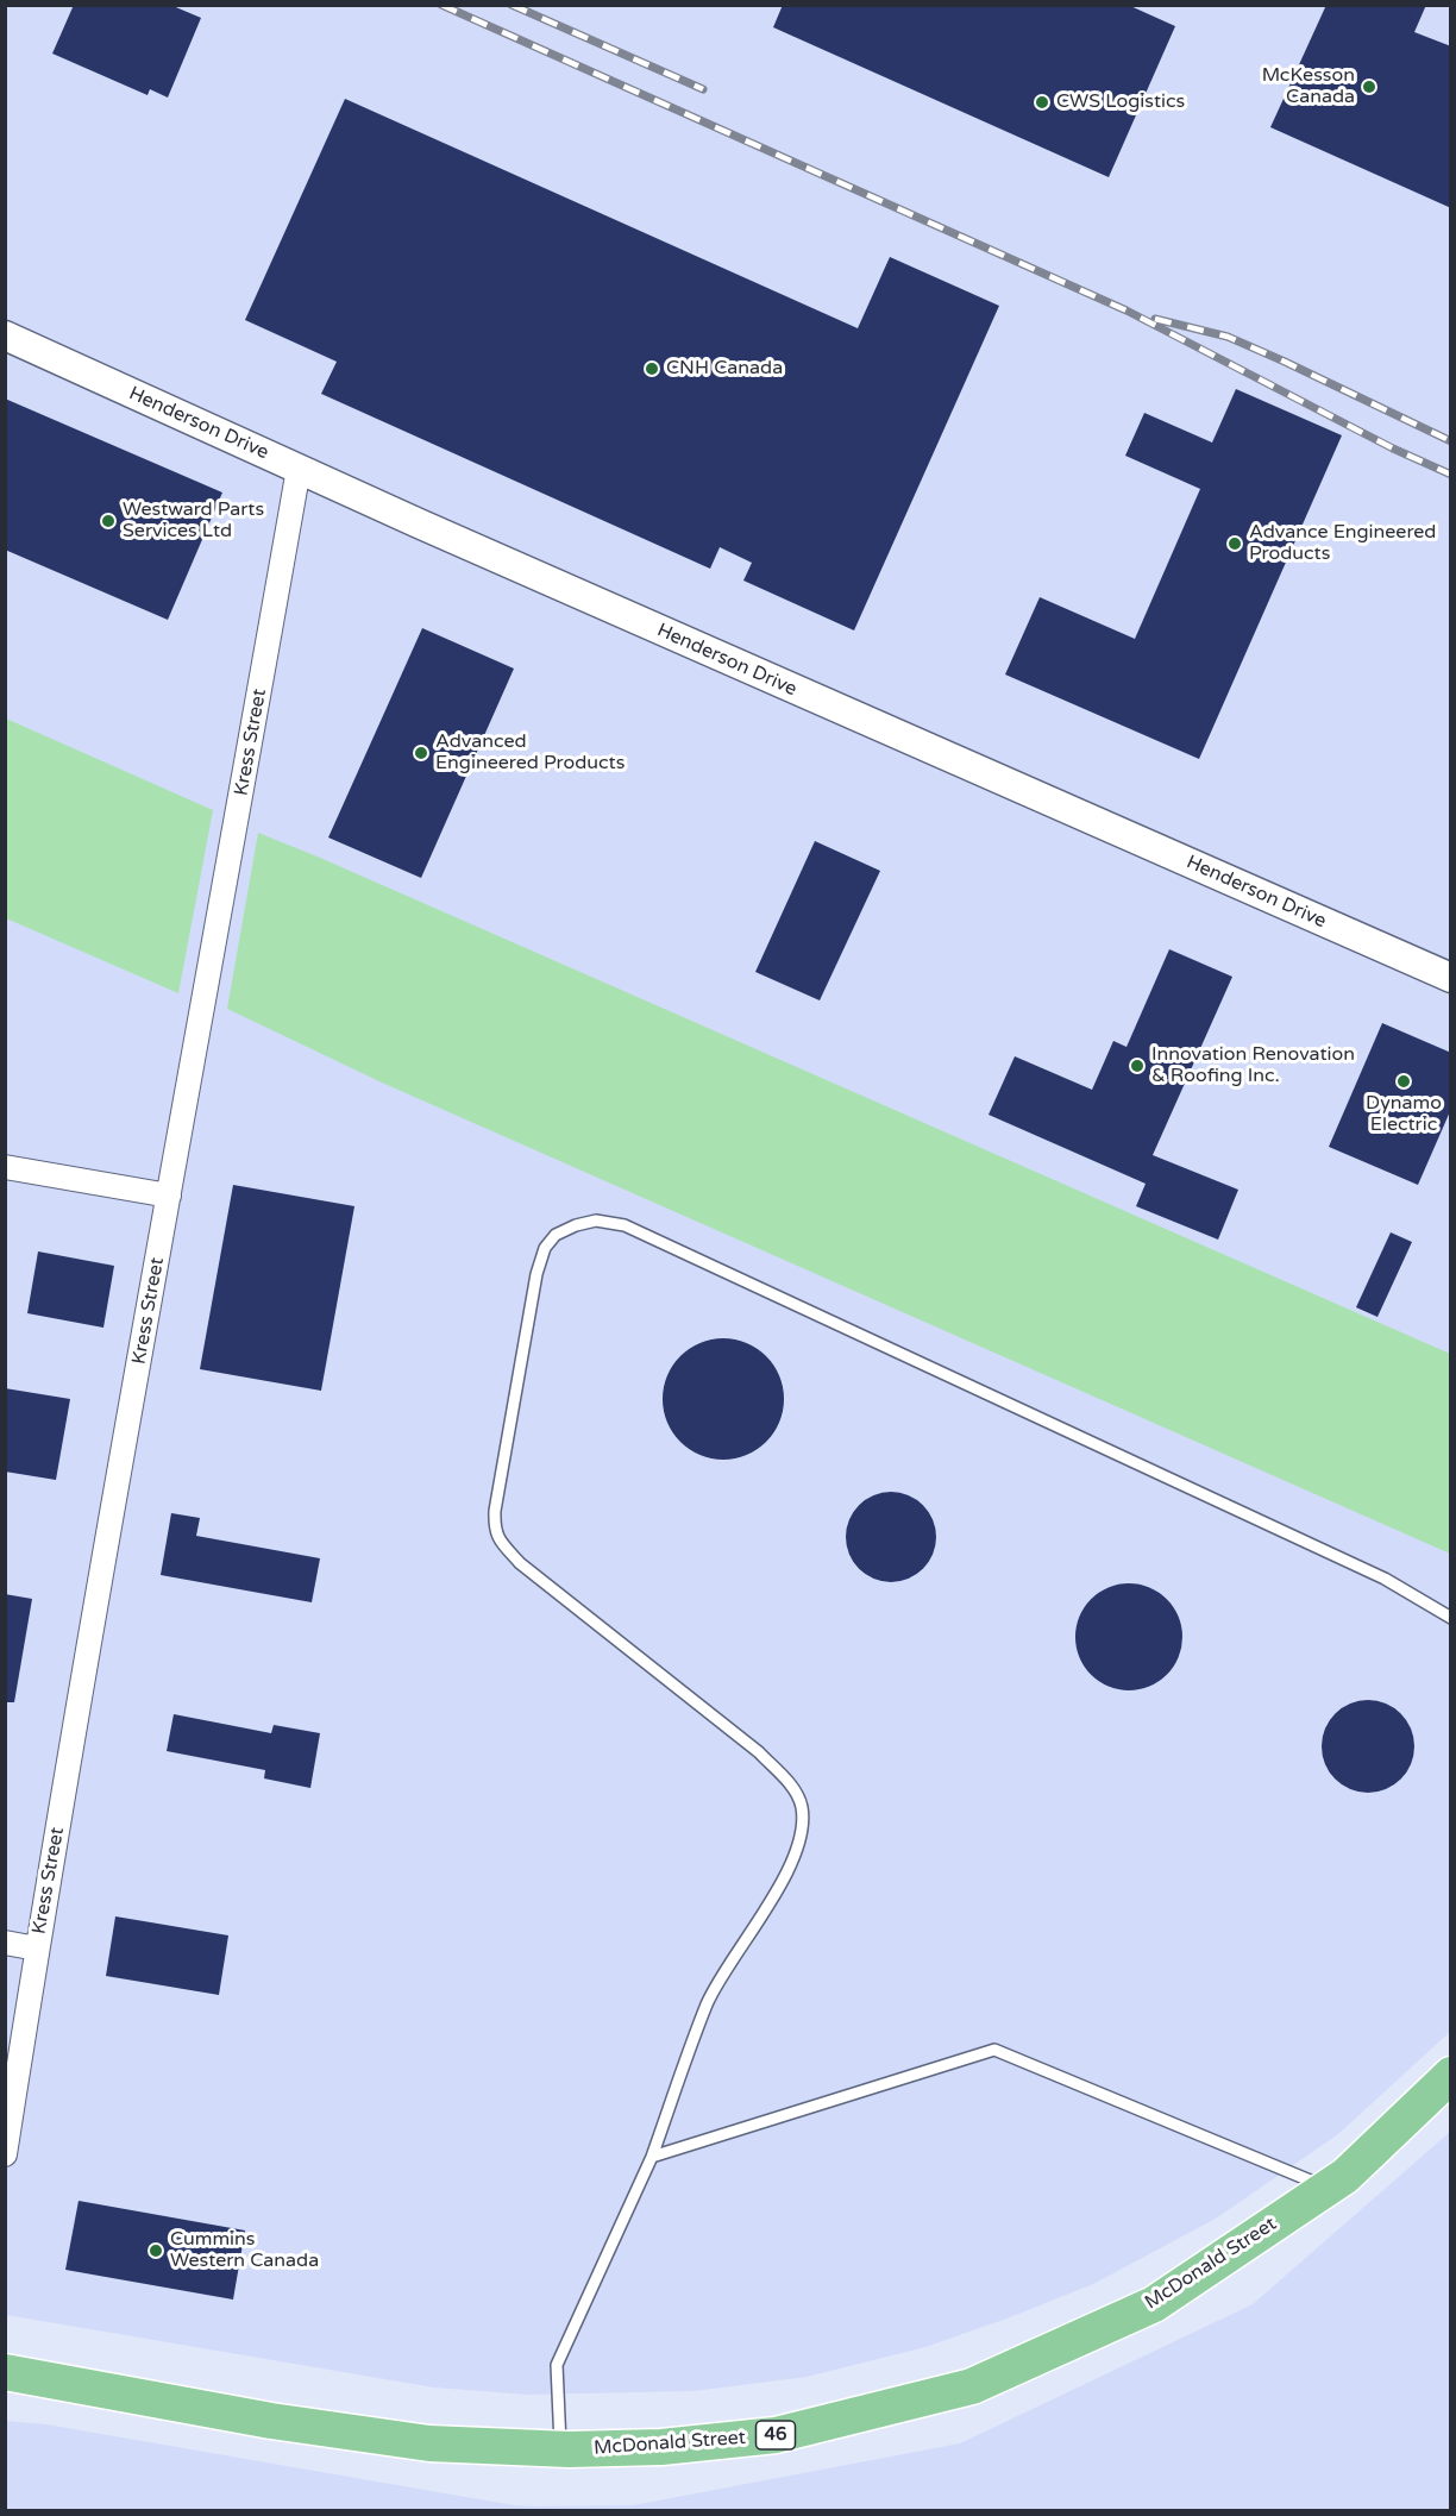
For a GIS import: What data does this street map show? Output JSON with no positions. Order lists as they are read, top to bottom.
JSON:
{
  "streets": {
    "main road": ["McDonald Street", "46"],
    "street": ["Henderson Drive", "Kress Street"]
  },
  "crossings": [
    ["Henderson Drive", "Kress Street"]
  ],
  "places": [
    "McKesson Canada",
    "CWS Logistics",
    "CNH Canada",
    "Westward Parts Services Ltd",
    "Advance Engineered Products",
    "Advanced Engineered Products",
    "Innovation Renovation & Roofing Inc.",
    "Dynamo Electric",
    "Cummins Western Canada"
  ]
}
